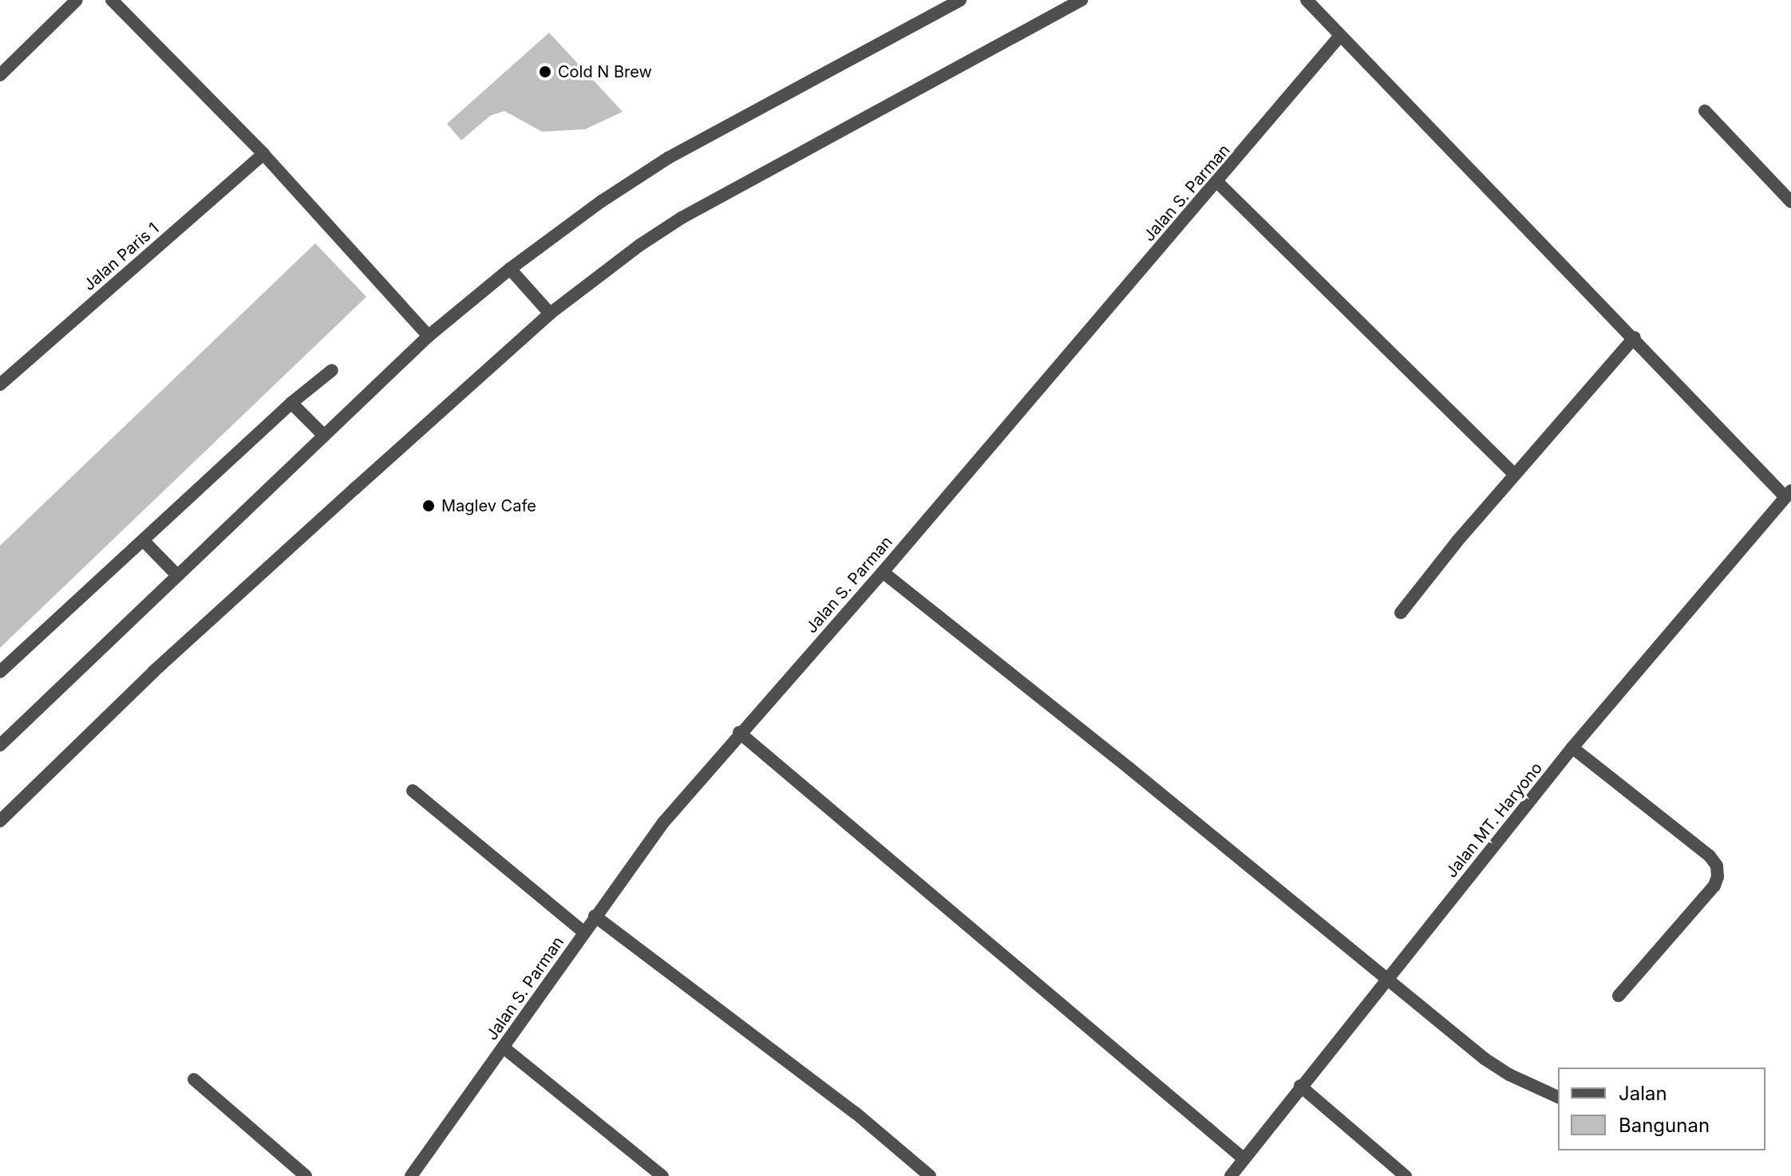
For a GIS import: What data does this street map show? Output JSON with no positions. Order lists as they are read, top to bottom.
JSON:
{
  "streets": {
    "street": ["Jalan S. Parman", "Jalan Paris 1", "Jalan MT. Haryono"]
  },
  "places": ["Cold N Brew", "Maglev Cafe"],
  "legend": ["Jalan", "Bangunan"]
}
